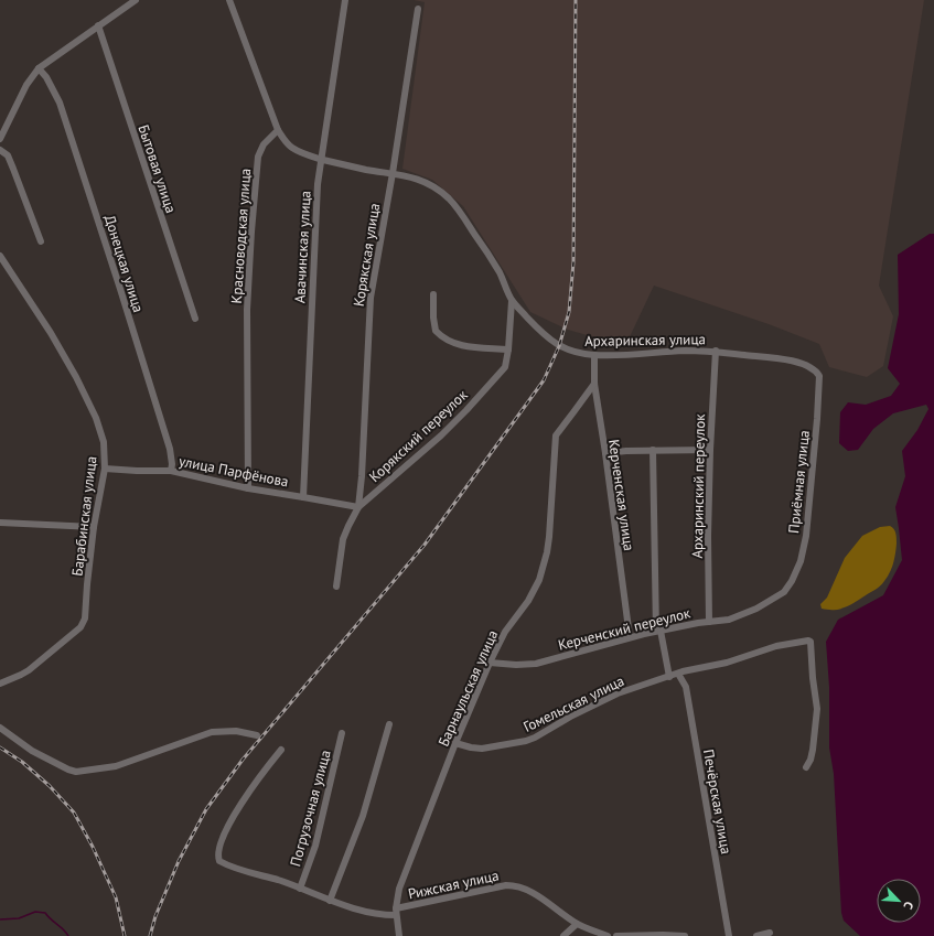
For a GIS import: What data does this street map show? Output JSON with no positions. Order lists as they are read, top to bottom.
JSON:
{
  "streets": {
    "street": [
      "Бытовая улица",
      "Красноводская улица",
      "Авачинская улица",
      "Корякская улица",
      "Донецкая улица",
      "Архаринская улица",
      "Корякский переулок",
      "улица Парфёнова",
      "Приёмная улица",
      "Архаринский переулок",
      "Керченская улица",
      "Барабинская улица",
      "Керченский переулок",
      "Барнаульская улица",
      "Гомельская улица",
      "Печёрская улица",
      "Погрузочная улица",
      "Рижская улица"
    ]
  },
  "crossings": [
    ["Красноводская улица", "Архаринская улица"],
    ["Красноводская улица", "улица Парфёнова"],
    ["Авачинская улица", "Архаринская улица"],
    ["Авачинская улица", "улица Парфёнова"],
    ["Корякская улица", "Архаринская улица"],
    ["Корякская улица", "Корякский переулок"],
    ["Корякская улица", "улица Парфёнова"],
    ["Донецкая улица", "улица Парфёнова"],
    ["Архаринская улица", "Корякский переулок"],
    ["Архаринская улица", "Приёмная улица"],
    ["Архаринская улица", "Архаринский переулок"],
    ["Архаринская улица", "Керченская улица"],
    ["Корякский переулок", "улица Парфёнова"],
    ["улица Парфёнова", "Барабинская улица"],
    ["Приёмная улица", "Керченский переулок"],
    ["Архаринский переулок", "Керченский переулок"],
    ["Керченская улица", "Керченский переулок"],
    ["Керченская улица", "Барнаульская улица"],
    ["Керченский переулок", "Барнаульская улица"],
    ["Барнаульская улица", "Гомельская улица"],
    ["Барнаульская улица", "Рижская улица"],
    ["Гомельская улица", "Печёрская улица"],
    ["Погрузочная улица", "Рижская улица"]
  ],
  "north": "bottom right"
}
